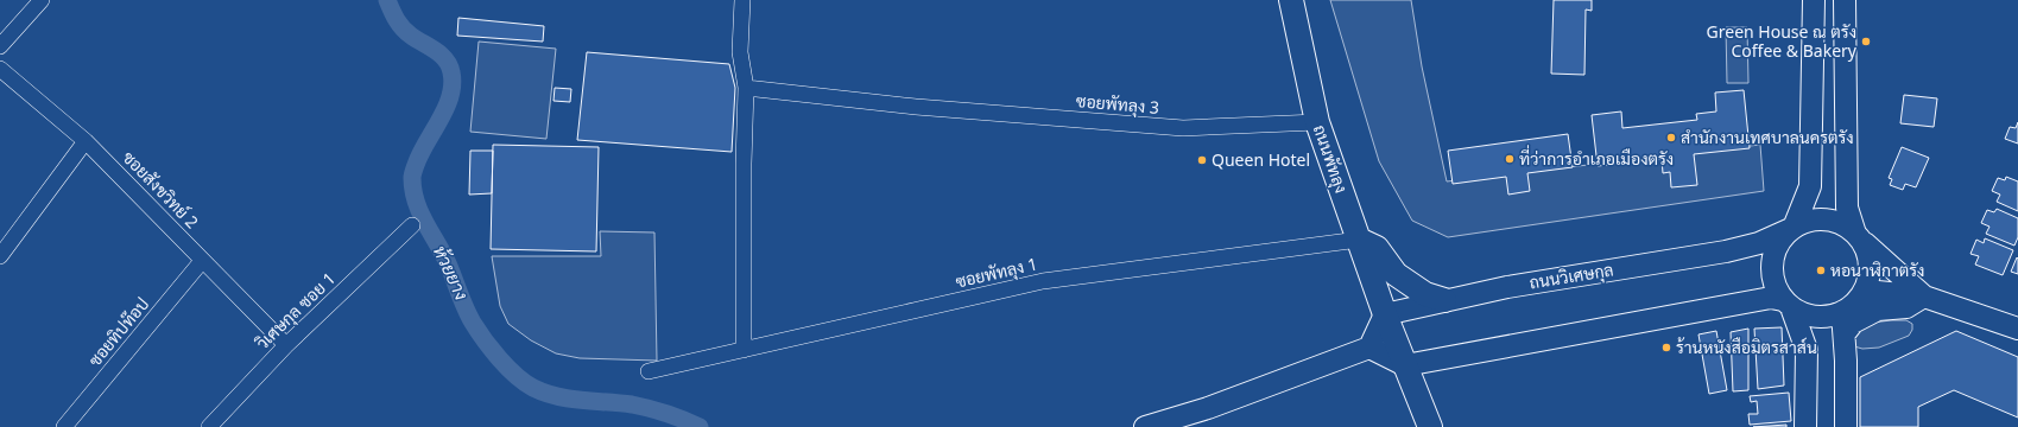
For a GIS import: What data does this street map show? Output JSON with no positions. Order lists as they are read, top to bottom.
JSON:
{
  "streets": {
    "main road": ["ถนนพัทลุง", "ถนนวิเศษกุล"],
    "street": [
      "ซอยพัทลุง 3",
      "ซอยสังขวิทย์ 2",
      "ซอยพัทลุง 1",
      "วิเศษกุล ซอย 1",
      "ซอยทิปท๊อป"
    ]
  },
  "crossings": [
    ["ซอยพัทลุง 3", "ถนนพัทลุง"],
    ["ถนนพัทลุง", "ซอยพัทลุง 1"],
    ["ถนนพัทลุง", "ถนนวิเศษกุล"],
    ["ซอยสังขวิทย์ 2", "วิเศษกุล ซอย 1"],
    ["ซอยสังขวิทย์ 2", "ซอยทิปท๊อป"]
  ],
  "water": ["ห้วยยาง"],
  "places": [
    "Green House ณ ตรัง Coffee & Bakery",
    "สำนักงานเทศบาลนครตรัง",
    "ที่ว่าการอำเภอเมืองตรัง",
    "Queen Hotel",
    "หอนาฬิกาตรัง",
    "ร้านหนังสือมิตรสาส์น"
  ]
}
